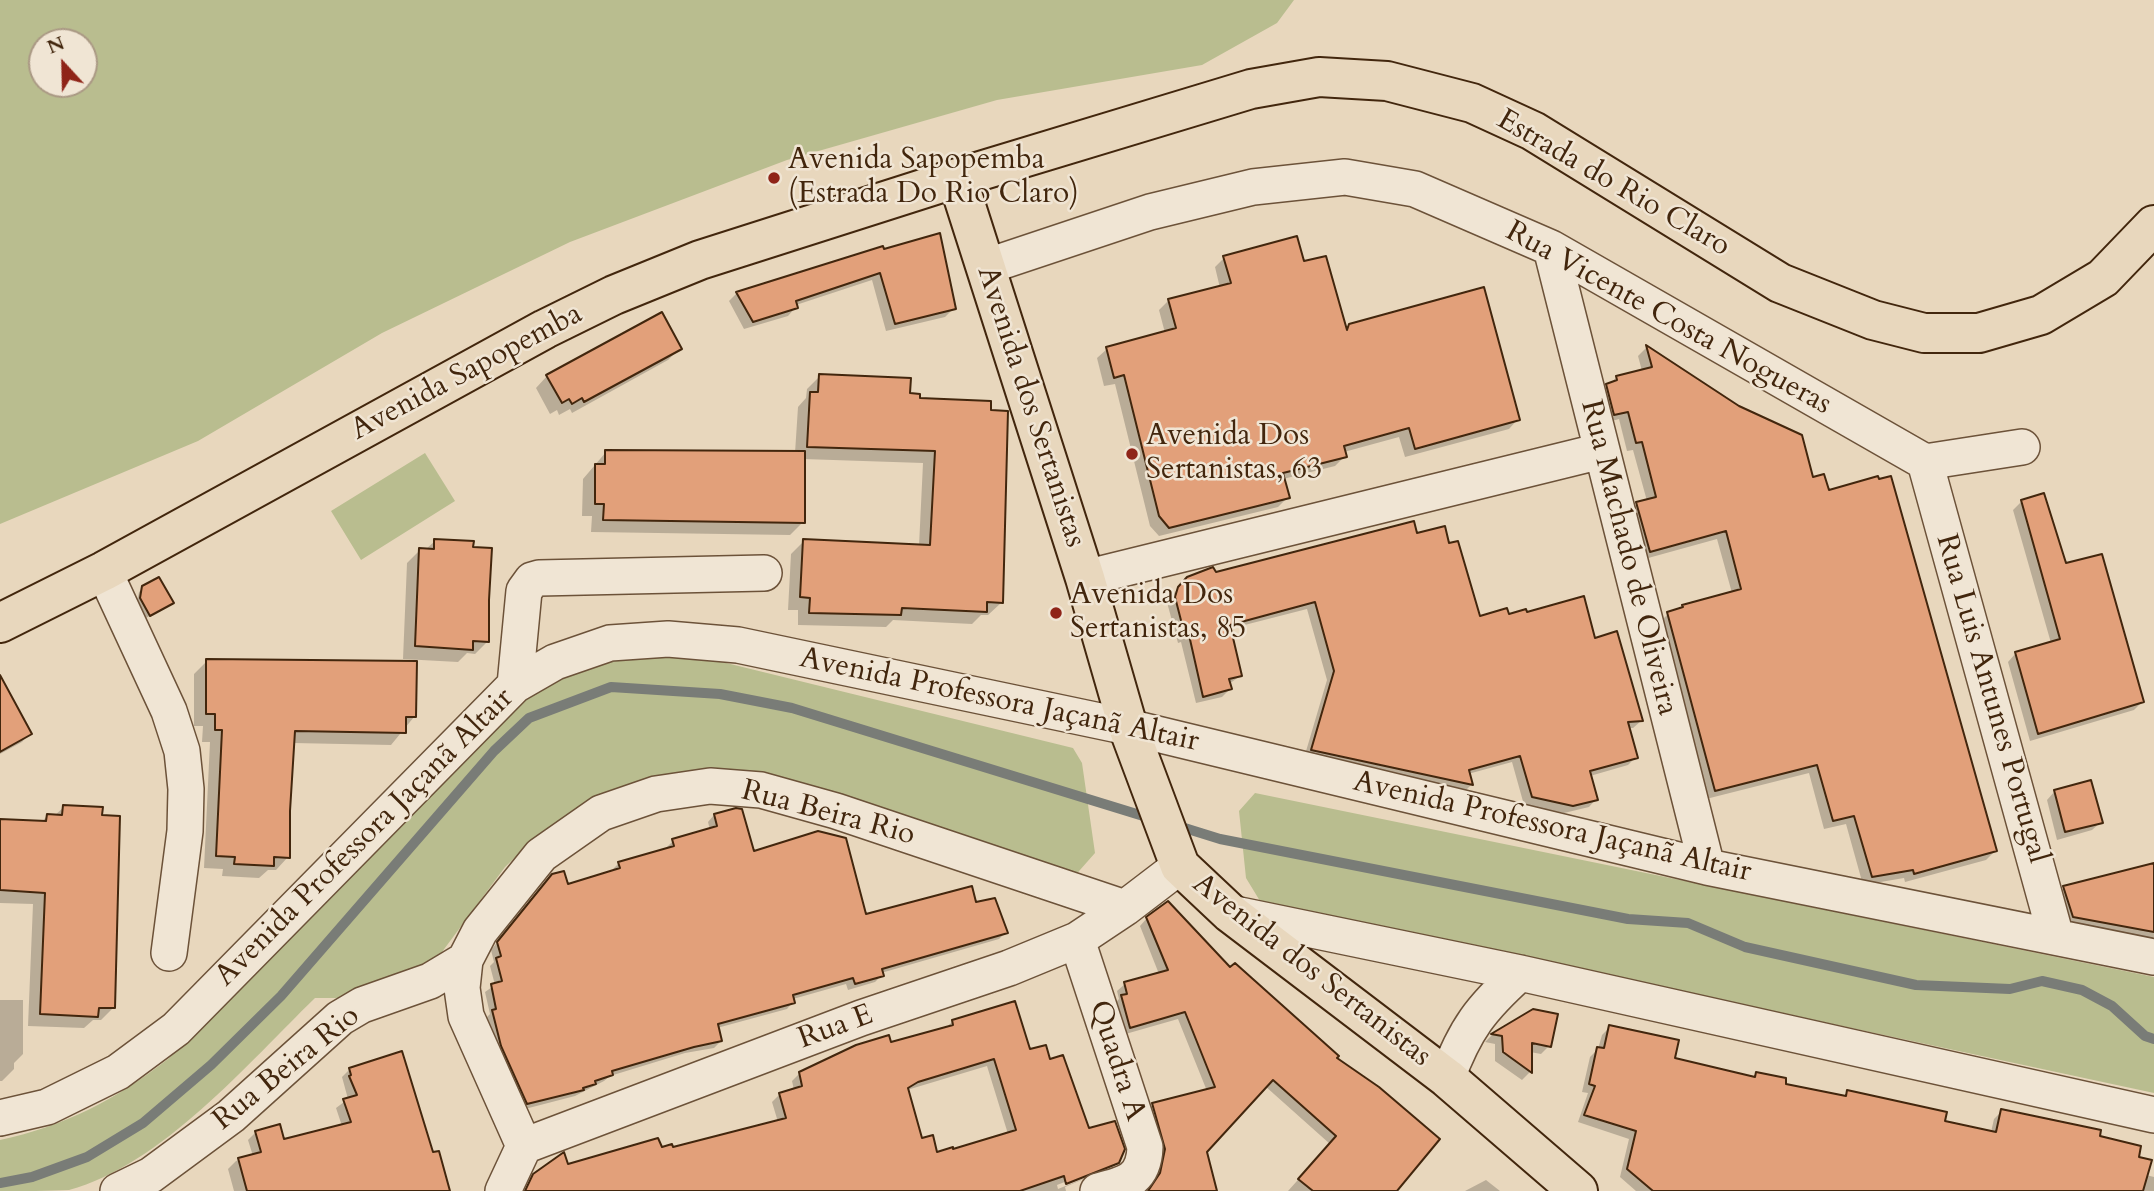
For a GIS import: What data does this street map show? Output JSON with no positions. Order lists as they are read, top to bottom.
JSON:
{
  "streets": {
    "main road": ["Estrada do Rio Claro", "Avenida Sapopemba", "Avenida dos Sertanistas"],
    "street": [
      "Rua Vicente Costa Nogueras",
      "Rua Machado de Oliveira",
      "Rua Luis Antunes Portugal",
      "Avenida Professora Jaçanã Altair",
      "Rua Beira Rio",
      "Rua E",
      "Quadra A"
    ]
  },
  "crossings": [
    ["Estrada do Rio Claro", "Avenida Sapopemba"],
    ["Estrada do Rio Claro", "Avenida dos Sertanistas"],
    ["Rua Vicente Costa Nogueras", "Avenida dos Sertanistas"],
    ["Rua Vicente Costa Nogueras", "Rua Machado de Oliveira"],
    ["Rua Vicente Costa Nogueras", "Rua Luis Antunes Portugal"],
    ["Avenida Sapopemba", "Avenida dos Sertanistas"],
    ["Avenida dos Sertanistas", "Avenida Professora Jaçanã Altair"],
    ["Avenida dos Sertanistas", "Rua E"],
    ["Rua Machado de Oliveira", "Avenida Professora Jaçanã Altair"],
    ["Rua Luis Antunes Portugal", "Avenida Professora Jaçanã Altair"],
    ["Rua Beira Rio", "Rua E"],
    ["Rua E", "Quadra A"]
  ],
  "places": ["Avenida Sapopemba (Estrada Do Rio Claro)", "Avenida Dos Sertanistas, 63", "Avenida Dos Sertanistas, 85"],
  "north": "top"
}
